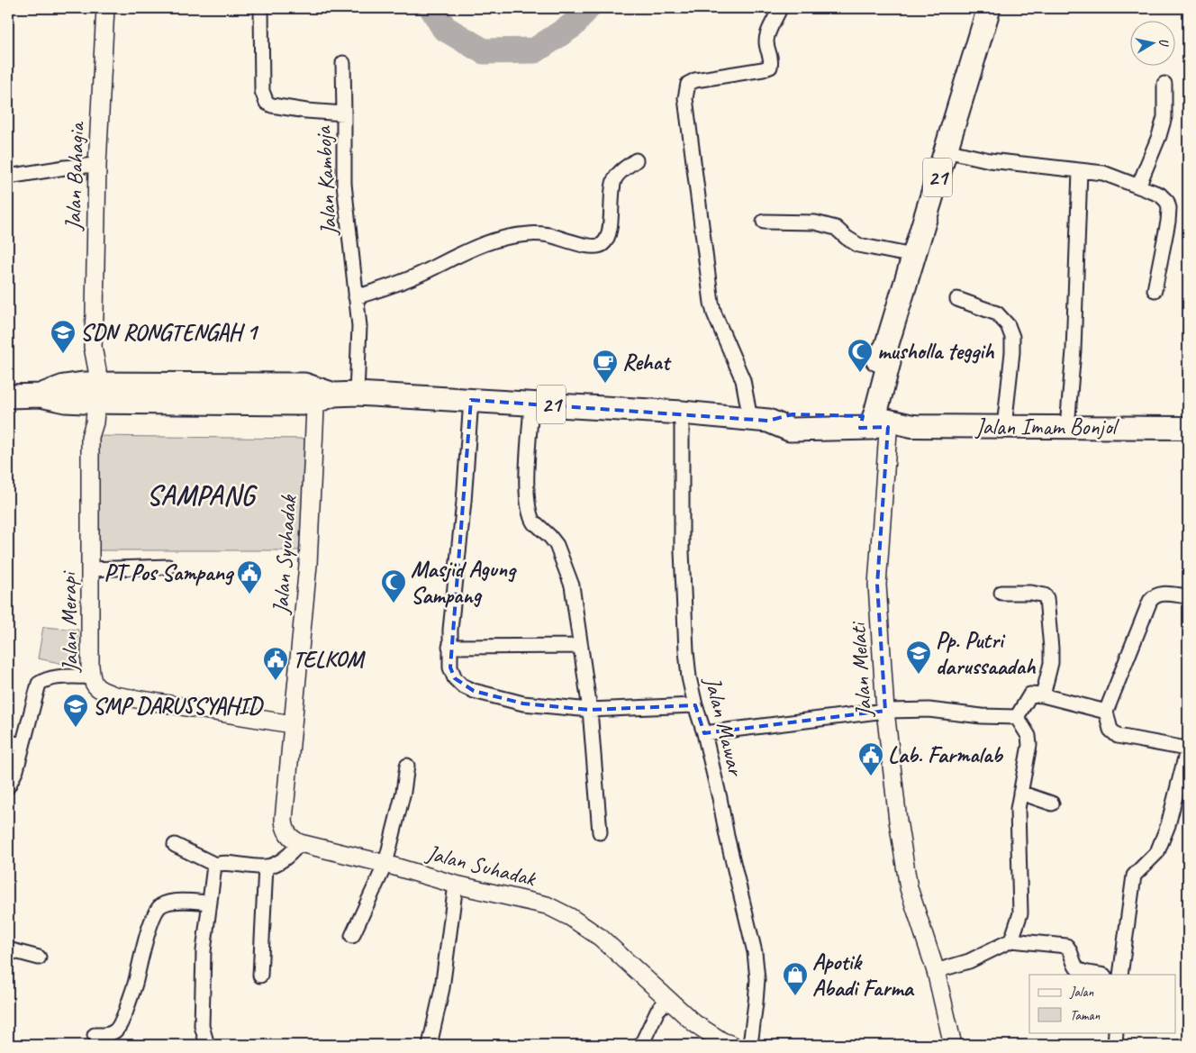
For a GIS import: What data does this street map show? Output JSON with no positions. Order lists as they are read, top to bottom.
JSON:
{
  "streets": {
    "highway": ["21"],
    "main road": ["Jalan Imam Bonjol"],
    "street": [
      "Jalan Bahagia",
      "Jalan Kamboja",
      "Jalan Syuhadak",
      "Jalan Merapi",
      "Jalan Melati",
      "Jalan Mawar",
      "Jalan Suhadak"
    ]
  },
  "crossings": [
    ["Jalan Bahagia", "21"],
    ["Jalan Bahagia", "Jalan Merapi"],
    ["21", "Jalan Kamboja"],
    ["21", "Jalan Imam Bonjol"],
    ["21", "Jalan Syuhadak"],
    ["21", "Jalan Merapi"],
    ["21", "Jalan Melati"],
    ["21", "Jalan Mawar"],
    ["Jalan Imam Bonjol", "Jalan Melati"],
    ["Jalan Syuhadak", "Jalan Merapi"]
  ],
  "districts": ["SAMPANG"],
  "places": {
    "school or university": ["SDN RONGTENGAH 1", "Pp. Putri darussaadah", "SMP DARUSSYAHID"],
    "mosque": ["musholla teggih", "Masjid Agung Sampang"],
    "cafe": ["Rehat"],
    "public building": ["PT Pos Sampang", "TELKOM", "Lab. Farmalab"],
    "shop": ["Apotik Abadi Farma"]
  },
  "legend": ["Jalan", "Taman"],
  "north": "right"
}
